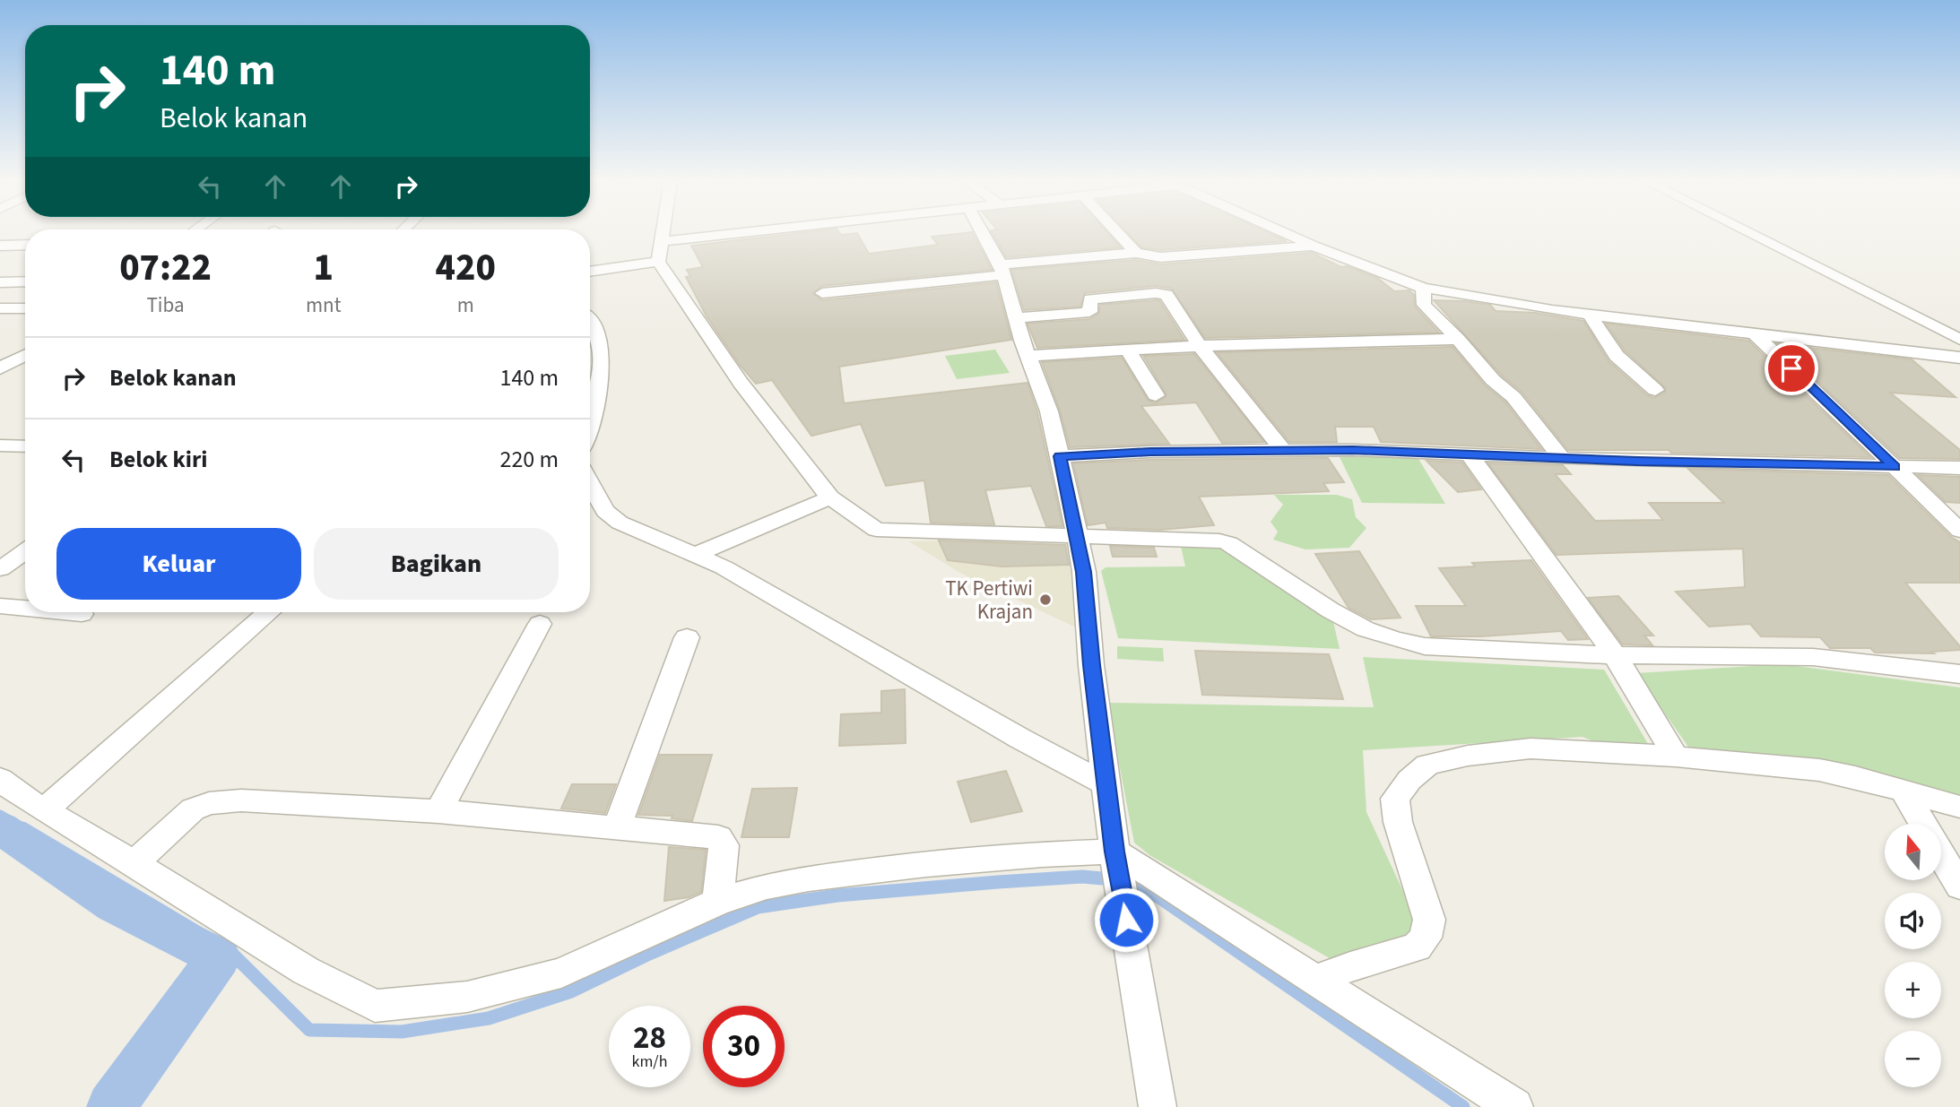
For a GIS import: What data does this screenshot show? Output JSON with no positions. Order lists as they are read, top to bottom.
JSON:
{
  "places": ["TK Pertiwi Krajan"],
  "north": "top",
  "page": {
    "turn": ["140 m", "Belok kanan"],
    "eta": [
      "07:22",
      "Tiba",
      "1",
      "mnt",
      "420",
      "m"
    ],
    "list": [
      {
        "name": "Belok kanan",
        "value": "140 m"
      },
      {
        "name": "Belok kiri",
        "value": "220 m"
      }
    ],
    "buttons": ["Keluar", "Bagikan"],
    "map_buttons": ["+", "−"],
    "speed": "28 km/h",
    "limit": "30"
  }
}
